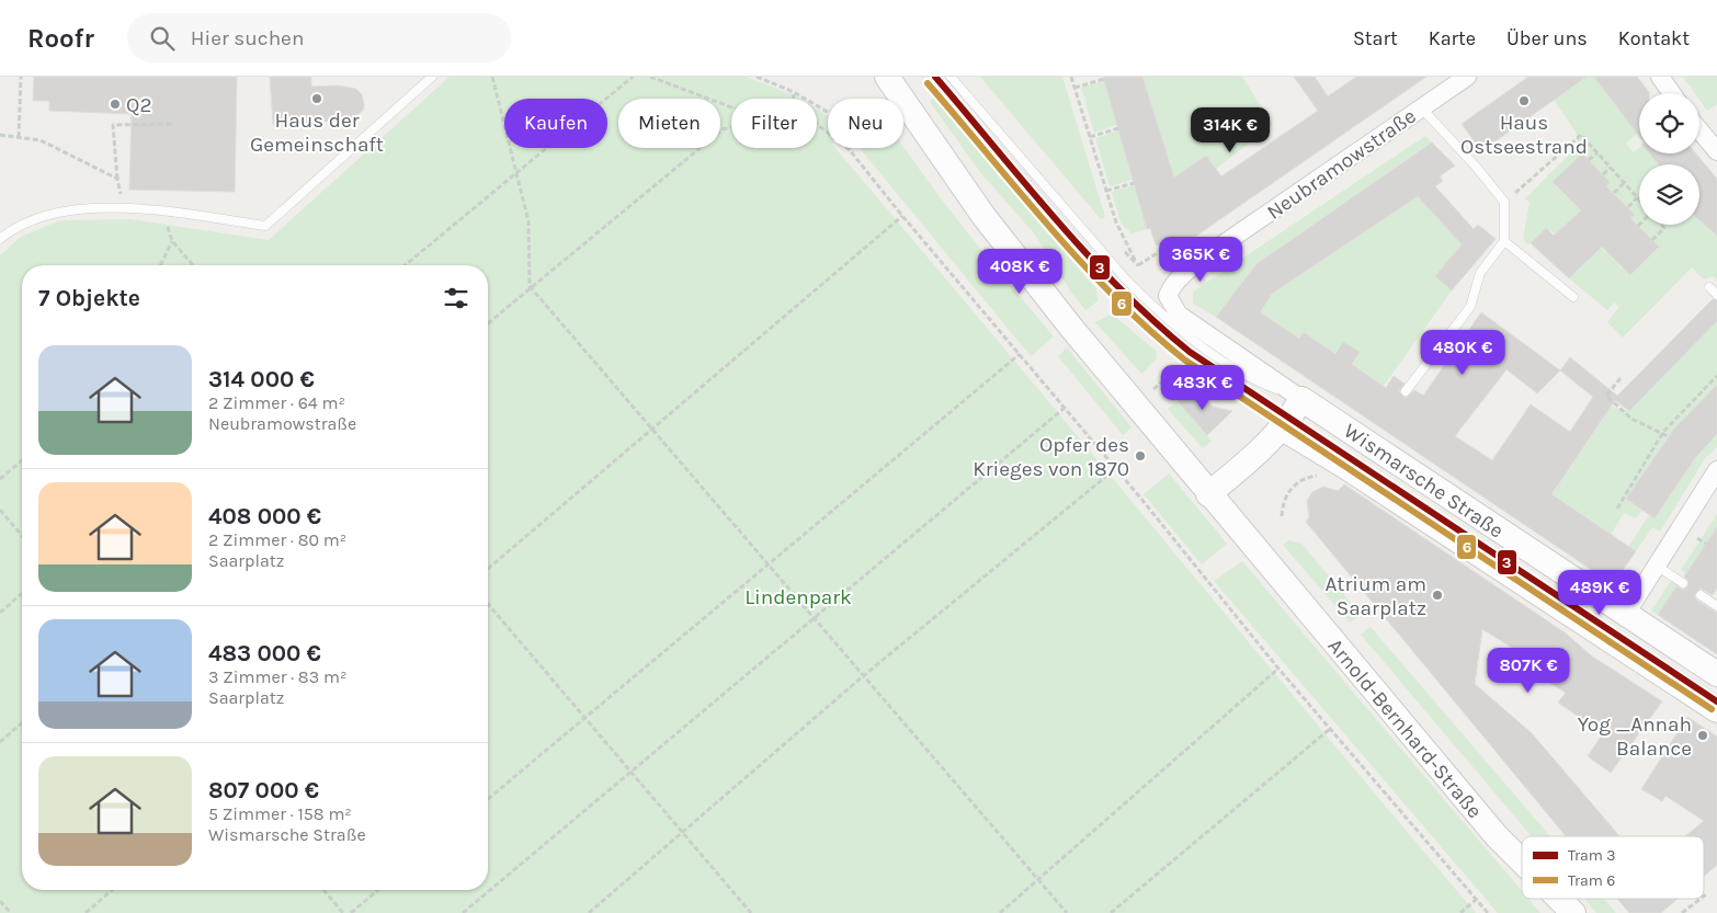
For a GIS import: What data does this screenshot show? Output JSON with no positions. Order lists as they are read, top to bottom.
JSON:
{
  "streets": {
    "street": ["Neubramowstraße", "Wismarsche Straße", "Arnold-Bernhard-Straße"]
  },
  "crossings": [
    ["Neubramowstraße", "Wismarsche Straße"]
  ],
  "parks": ["Lindenpark"],
  "places": [
    "Haus der Gemeinschaft",
    "Haus Ostseestrand",
    "Q2",
    "Opfer des Krieges von 1870",
    "Atrium am Saarplatz",
    "Yog _Annah Balance"
  ],
  "lines": ["tram line 3", "tram line 6"],
  "legend": ["Tram 3", "Tram 6"],
  "page": {
    "header": "Roofr",
    "search": "Hier suchen",
    "nav": [
      "Start",
      "Karte",
      "Über uns",
      "Kontakt"
    ],
    "chip": [
      "Kaufen",
      "Mieten",
      "Filter",
      "Neu"
    ],
    "price": [
      "314K €",
      "365K €",
      "408K €",
      "480K €",
      "483K €",
      "489K €",
      "807K €"
    ],
    "heading": "7 Objekte",
    "list": [
      {
        "name": "314 000 €",
        "note": "2 Zimmer · 64 m² · Neubramowstraße"
      },
      {
        "name": "408 000 €",
        "note": "2 Zimmer · 80 m² · Saarplatz"
      },
      {
        "name": "483 000 €",
        "note": "3 Zimmer · 83 m² · Saarplatz"
      },
      {
        "name": "807 000 €",
        "note": "5 Zimmer · 158 m² · Wismarsche Straße"
      }
    ]
  }
}
